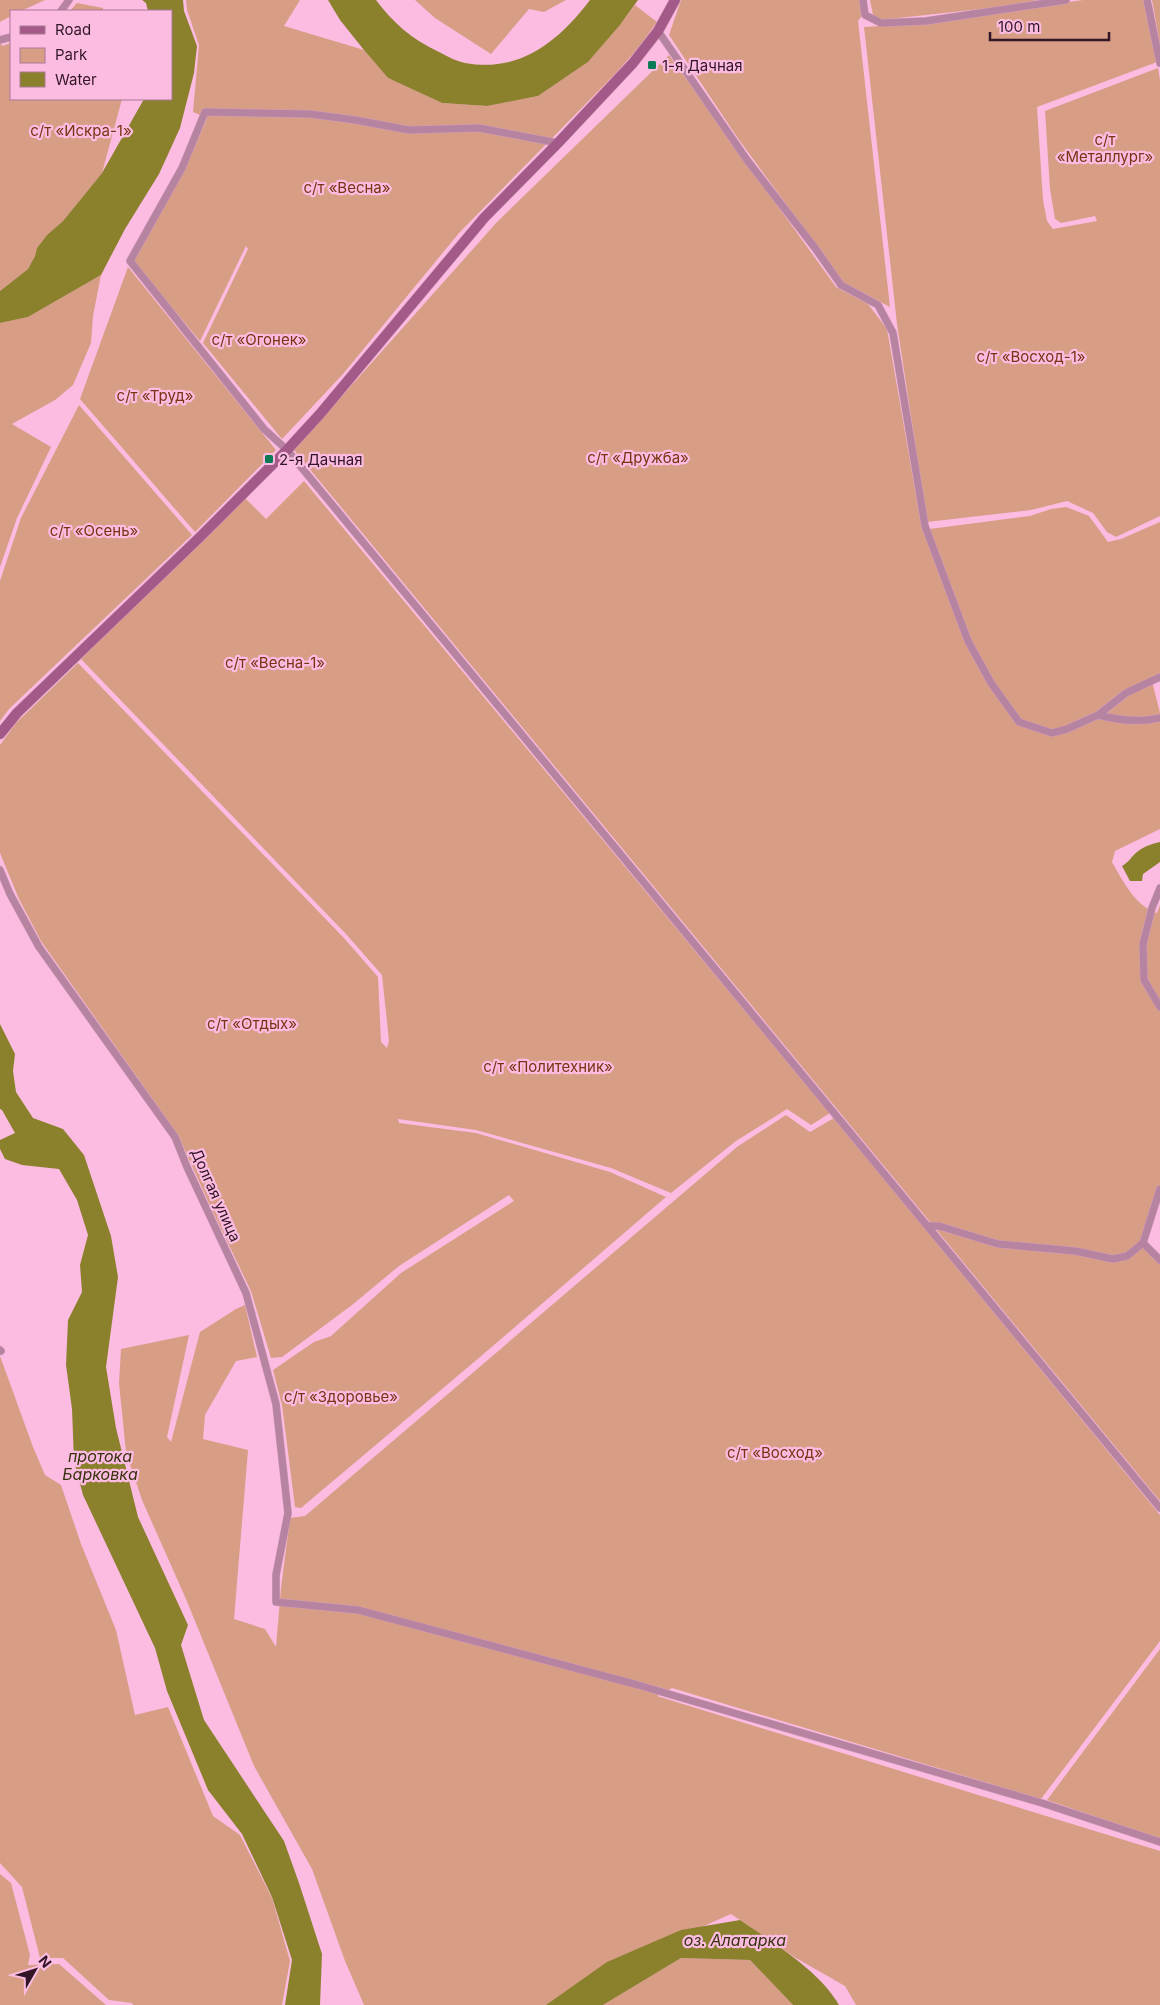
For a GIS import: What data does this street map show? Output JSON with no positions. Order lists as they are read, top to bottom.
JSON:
{
  "streets": {
    "street": ["Долгая улица"]
  },
  "water": ["протока Барковка", "оз. Алатарка"],
  "parks": [
    "с/т «Искра-1»",
    "с/т «Металлург»",
    "с/т «Весна»",
    "с/т «Огонек»",
    "с/т «Восход-1»",
    "с/т «Труд»",
    "с/т «Дружба»",
    "с/т «Осень»",
    "с/т «Весна-1»",
    "с/т «Отдых»",
    "с/т «Политехник»",
    "с/т «Здоровье»",
    "с/т «Восход»"
  ],
  "places": {
    "transit": ["1-я Дачная", "2-я Дачная"]
  },
  "legend": ["Road", "Park", "Water"],
  "scale_bar": "100 m",
  "north": "top right"
}
